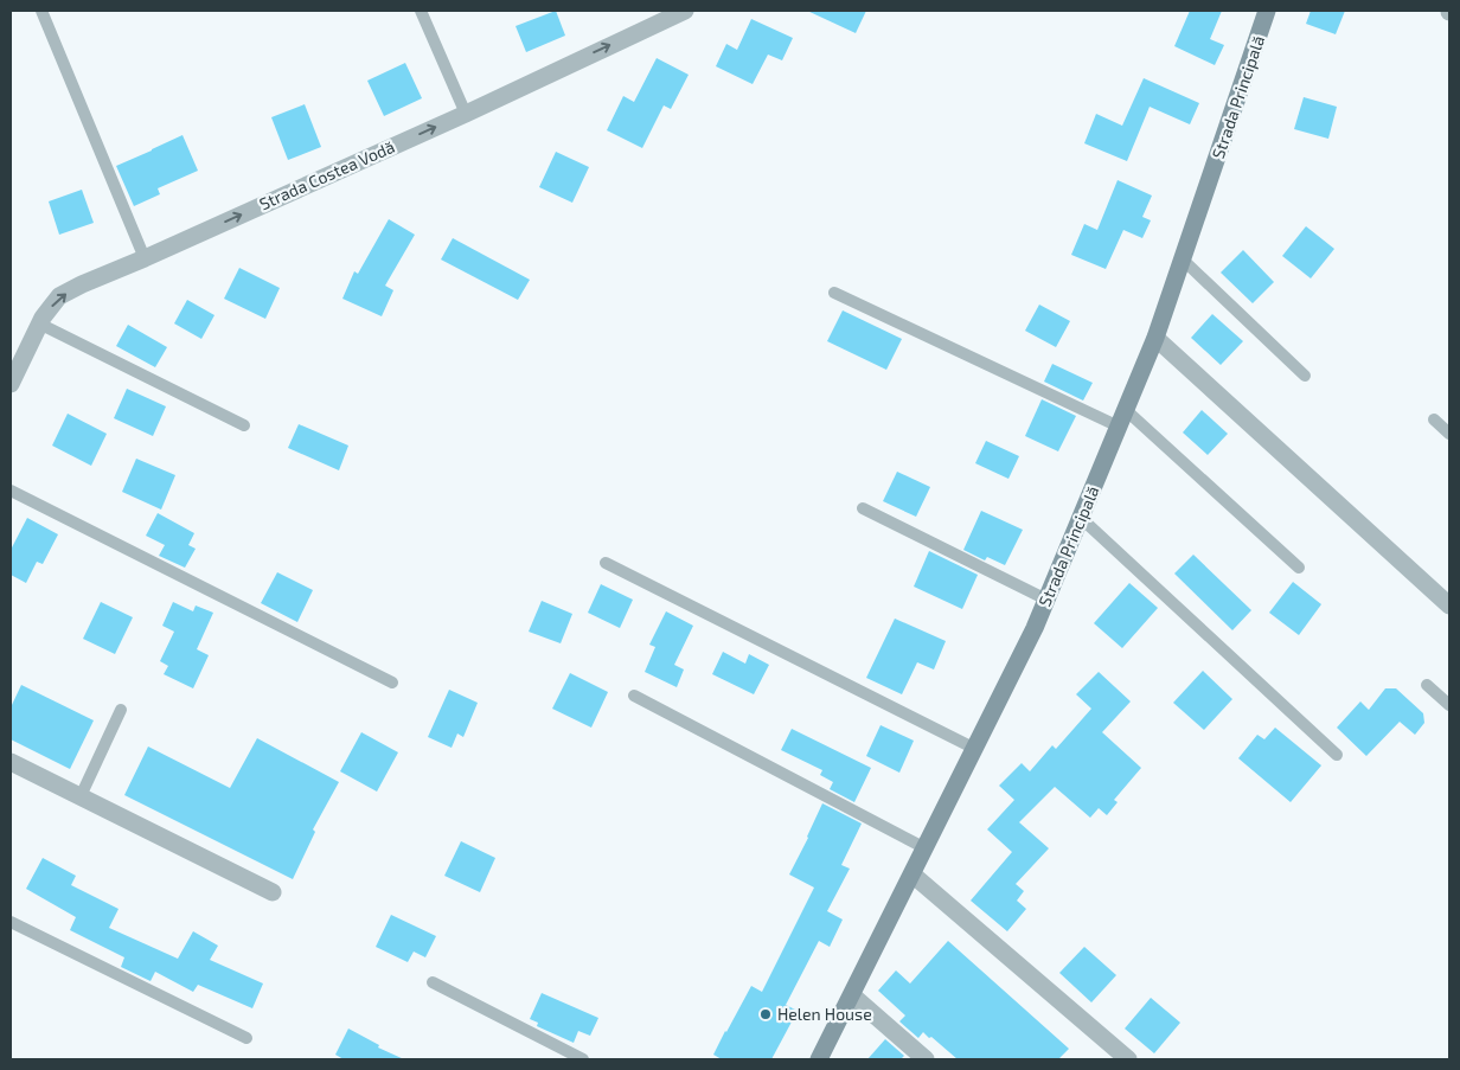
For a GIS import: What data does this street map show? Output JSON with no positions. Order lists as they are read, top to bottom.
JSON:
{
  "streets": {
    "street": ["Strada Principală", "Strada Costea Vodă"]
  },
  "one_way": ["Strada Costea Vodă"],
  "places": ["Helen House"]
}
